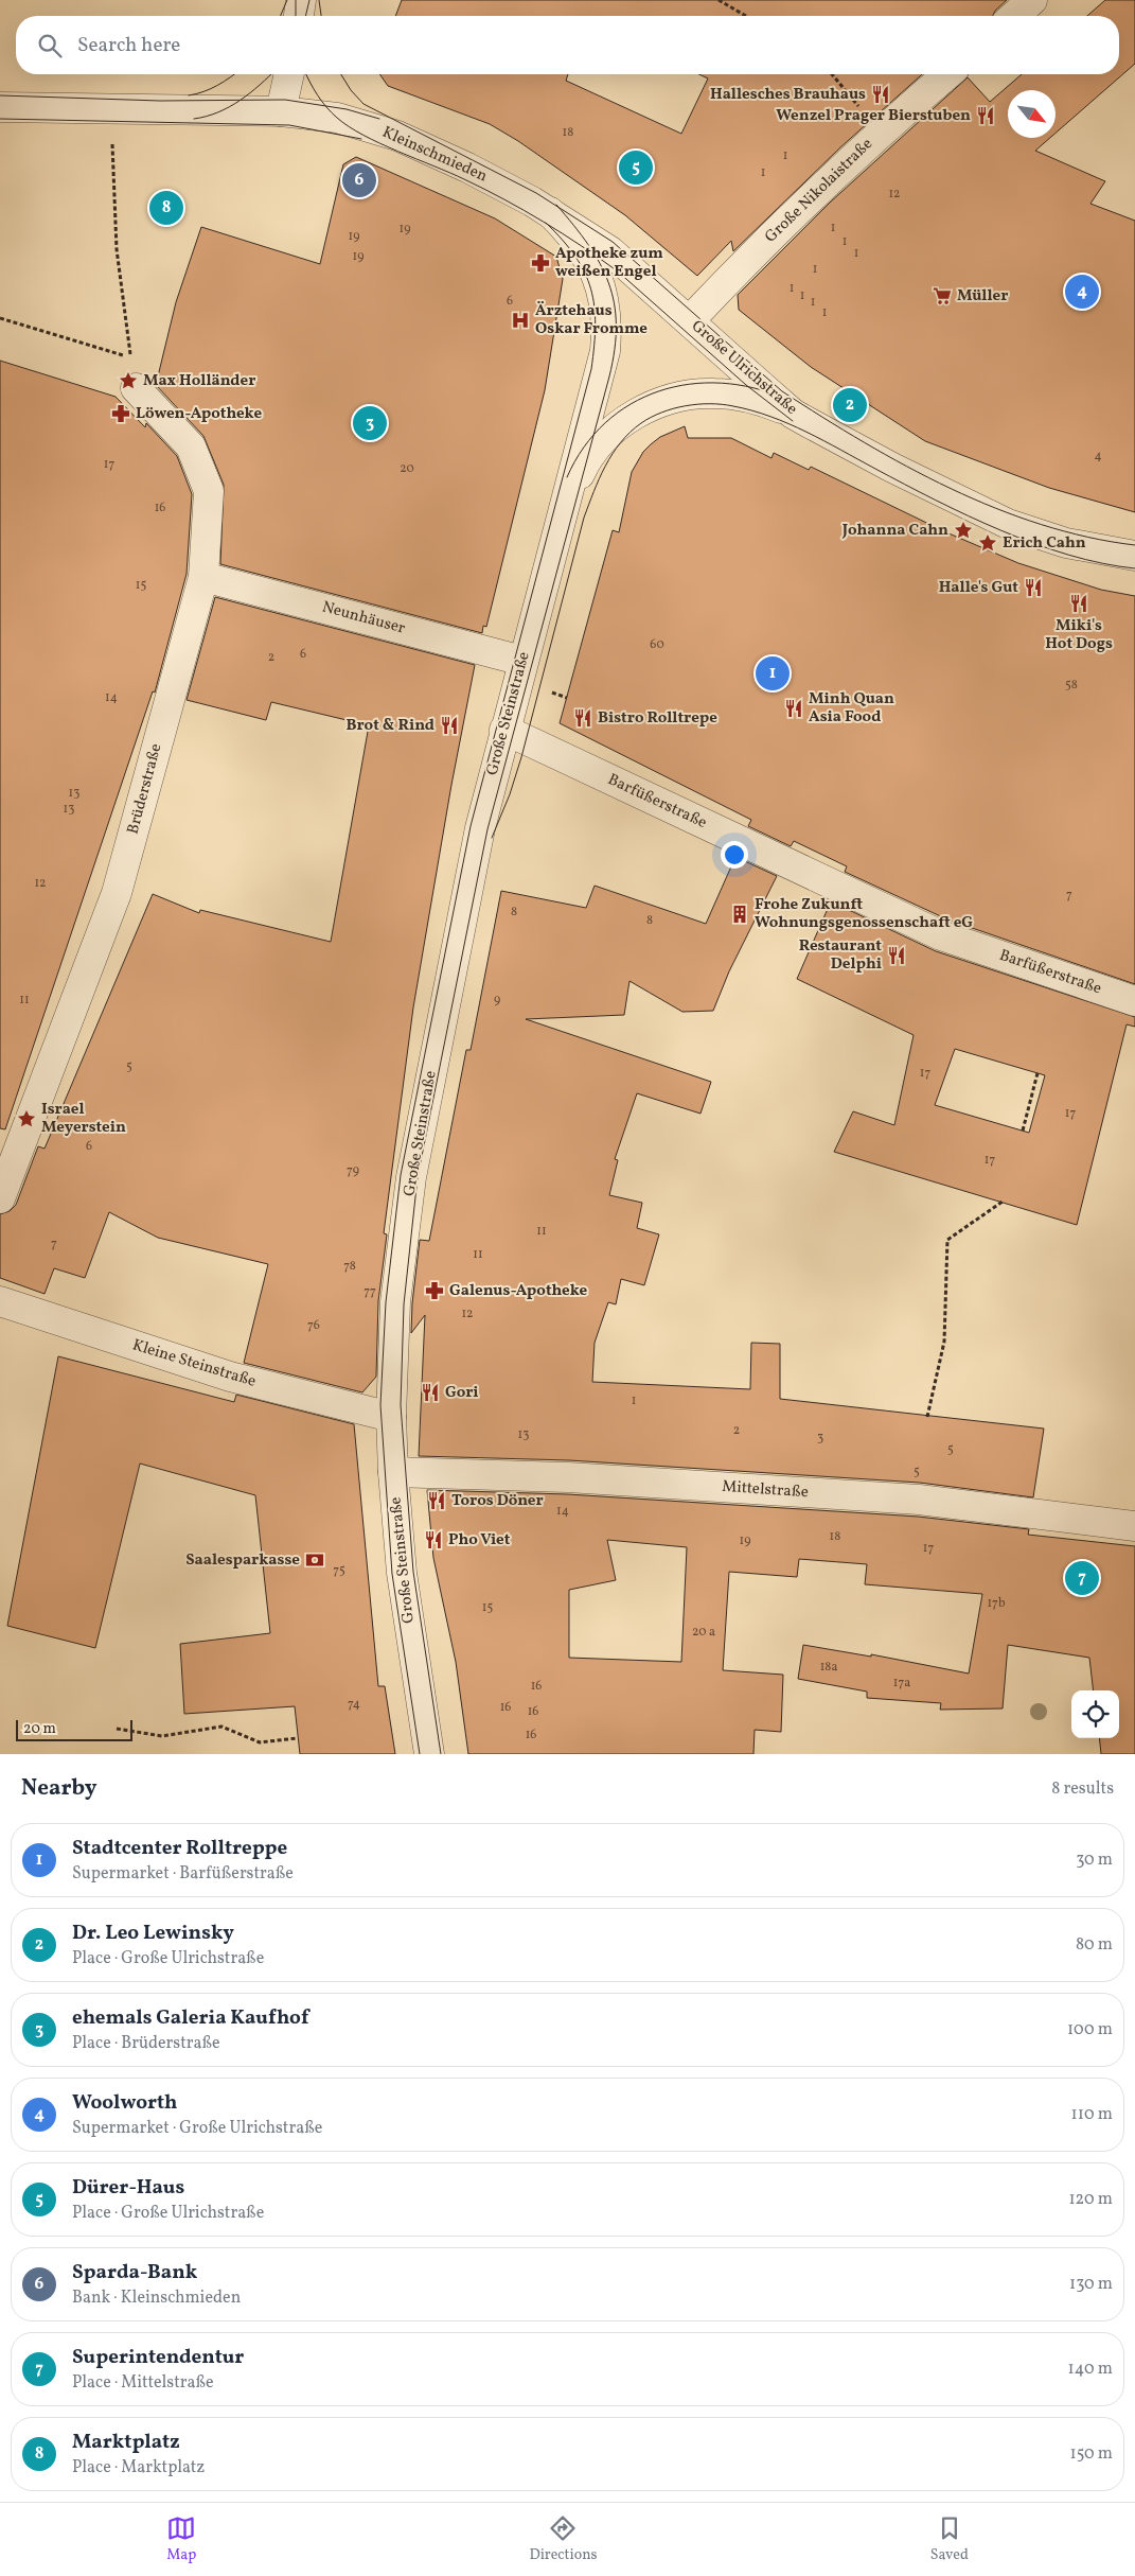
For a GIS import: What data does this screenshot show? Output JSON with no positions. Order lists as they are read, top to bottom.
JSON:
{
  "streets": {
    "street": [
      "Kleinschmieden",
      "Große Nikolaistraße",
      "Große Ulrichstraße",
      "Neunhäuser",
      "Große Steinstraße",
      "Brüderstraße",
      "Barfüßerstraße",
      "Kleine Steinstraße",
      "Mittelstraße"
    ]
  },
  "crossings": [
    ["Kleinschmieden", "Große Ulrichstraße"],
    ["Kleinschmieden", "Große Steinstraße"],
    ["Große Nikolaistraße", "Große Ulrichstraße"],
    ["Große Ulrichstraße", "Große Steinstraße"],
    ["Neunhäuser", "Große Steinstraße"],
    ["Neunhäuser", "Brüderstraße"],
    ["Große Steinstraße", "Barfüßerstraße"],
    ["Große Steinstraße", "Kleine Steinstraße"],
    ["Große Steinstraße", "Mittelstraße"]
  ],
  "places": {
    "restaurant": [
      "Hallesches Brauhaus",
      "Wenzel Prager Bierstuben",
      "Halle's Gut",
      "Miki's Hot Dogs",
      "Minh Quan Asia Food",
      "Bistro Rolltrepe",
      "Brot & Rind",
      "Restaurant Delphi",
      "Gori",
      "Toros Döner",
      "Pho Viet"
    ],
    "pharmacy": ["Apotheke zum weißen Engel", "Löwen-Apotheke", "Galenus-Apotheke"],
    "supermarket": ["Müller"],
    "hospital": ["Ärztehaus Oskar Fromme"],
    "place": [
      "Max Holländer",
      "Johanna Cahn",
      "Erich Cahn",
      "Israel Meyerstein"
    ],
    "building": ["Frohe Zukunft Wohnungsgenossenschaft eG"],
    "bank": ["Saalesparkasse"]
  },
  "house_numbers": [
    "18",
    "1",
    "1",
    "12",
    "1",
    "19",
    "19",
    "1",
    "1",
    "19",
    "1",
    "1",
    "1",
    "6",
    "1",
    "1",
    "4",
    "17",
    "20",
    "16",
    "15",
    "60",
    "6",
    "2",
    "58",
    "14",
    "13",
    "13",
    "12",
    "7",
    "8",
    "8",
    "11",
    "9",
    "5",
    "17",
    "17",
    "6",
    "17",
    "79",
    "11",
    "7",
    "11",
    "78",
    "77",
    "12",
    "76",
    "1",
    "2",
    "13",
    "3",
    "5",
    "5",
    "14",
    "18",
    "19",
    "17",
    "75",
    "17b",
    "15",
    "20 a",
    "18a",
    "17a",
    "16",
    "74",
    "16",
    "16",
    "16"
  ],
  "scale_bar": "20 m",
  "north": "bottom right",
  "page": {
    "search": "Search here",
    "pins": [
      "5",
      "6",
      "8",
      "4",
      "2",
      "3",
      "1",
      "7"
    ],
    "scale": "20 m",
    "heading": ["Nearby", "8 results"],
    "list": [
      {
        "mark": "1",
        "name": "Stadtcenter Rolltreppe",
        "note": "Supermarket · Barfüßerstraße",
        "value": "30 m"
      },
      {
        "mark": "2",
        "name": "Dr. Leo Lewinsky",
        "note": "Place · Große Ulrichstraße",
        "value": "80 m"
      },
      {
        "mark": "3",
        "name": "ehemals Galeria Kaufhof",
        "note": "Place · Brüderstraße",
        "value": "100 m"
      },
      {
        "mark": "4",
        "name": "Woolworth",
        "note": "Supermarket · Große Ulrichstraße",
        "value": "110 m"
      },
      {
        "mark": "5",
        "name": "Dürer-Haus",
        "note": "Place · Große Ulrichstraße",
        "value": "120 m"
      },
      {
        "mark": "6",
        "name": "Sparda-Bank",
        "note": "Bank · Kleinschmieden",
        "value": "130 m"
      },
      {
        "mark": "7",
        "name": "Superintendentur",
        "note": "Place · Mittelstraße",
        "value": "140 m"
      },
      {
        "mark": "8",
        "name": "Marktplatz",
        "note": "Place · Marktplatz",
        "value": "150 m"
      }
    ],
    "nav": ["Map", "Directions", "Saved"]
  }
}
